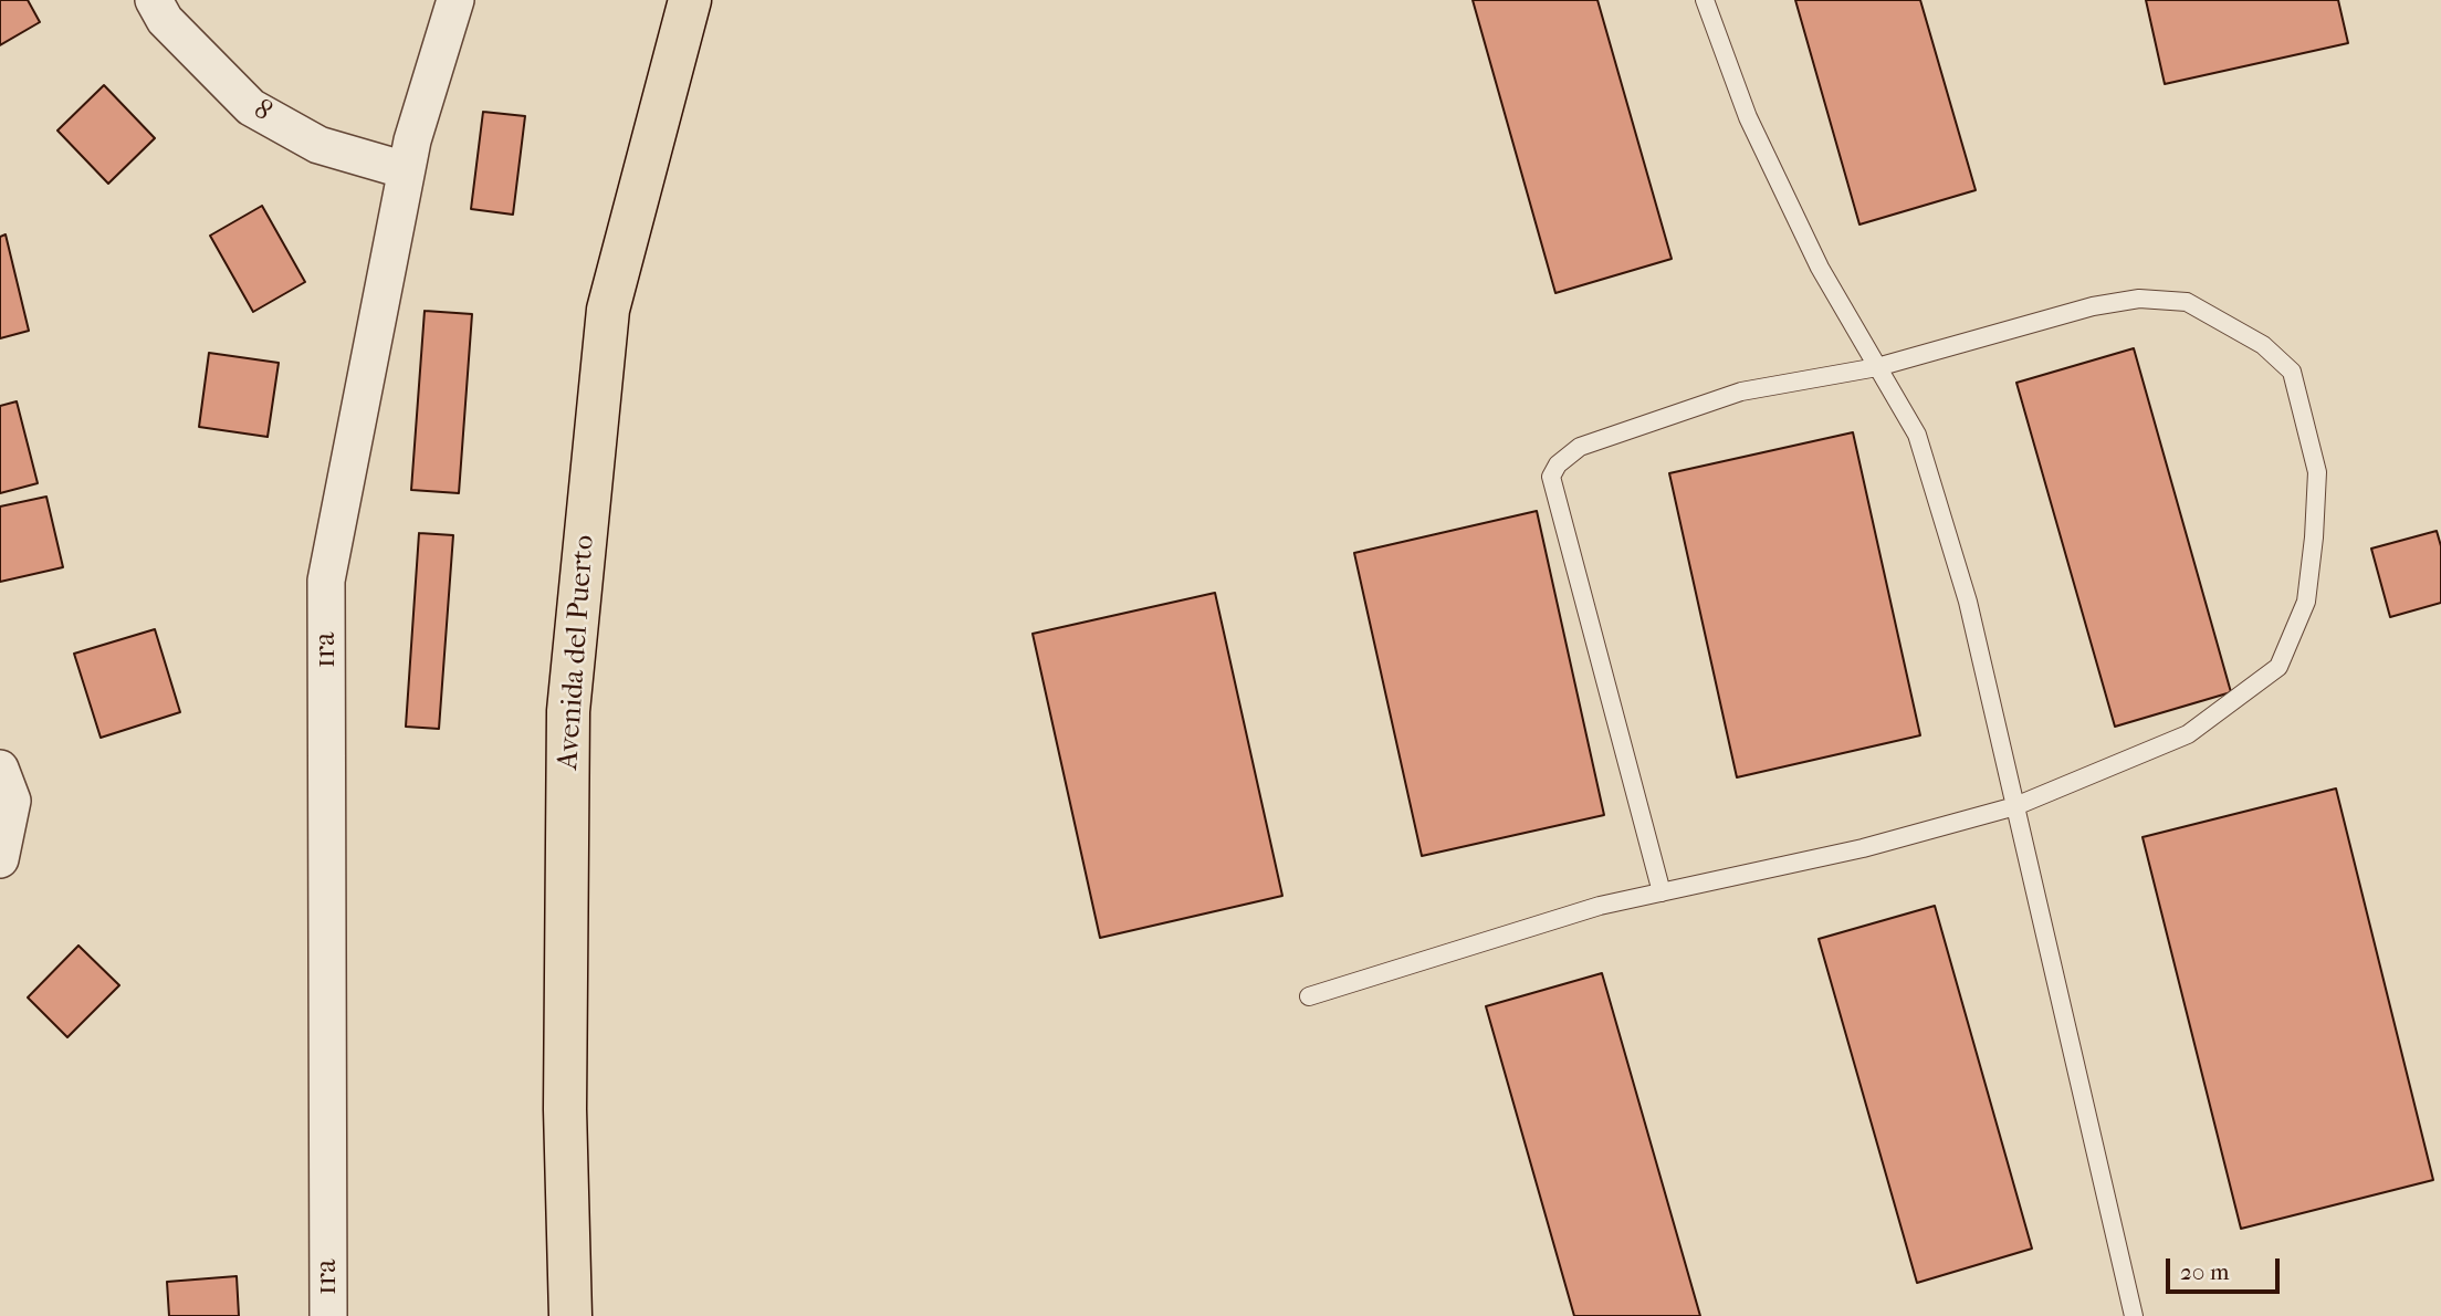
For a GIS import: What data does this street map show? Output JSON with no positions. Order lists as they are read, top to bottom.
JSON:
{
  "streets": {
    "main road": ["Avenida del Puerto"],
    "street": ["8", "1ra"]
  },
  "crossings": [
    ["8", "1ra"]
  ],
  "scale_bar": "20 m"
}
